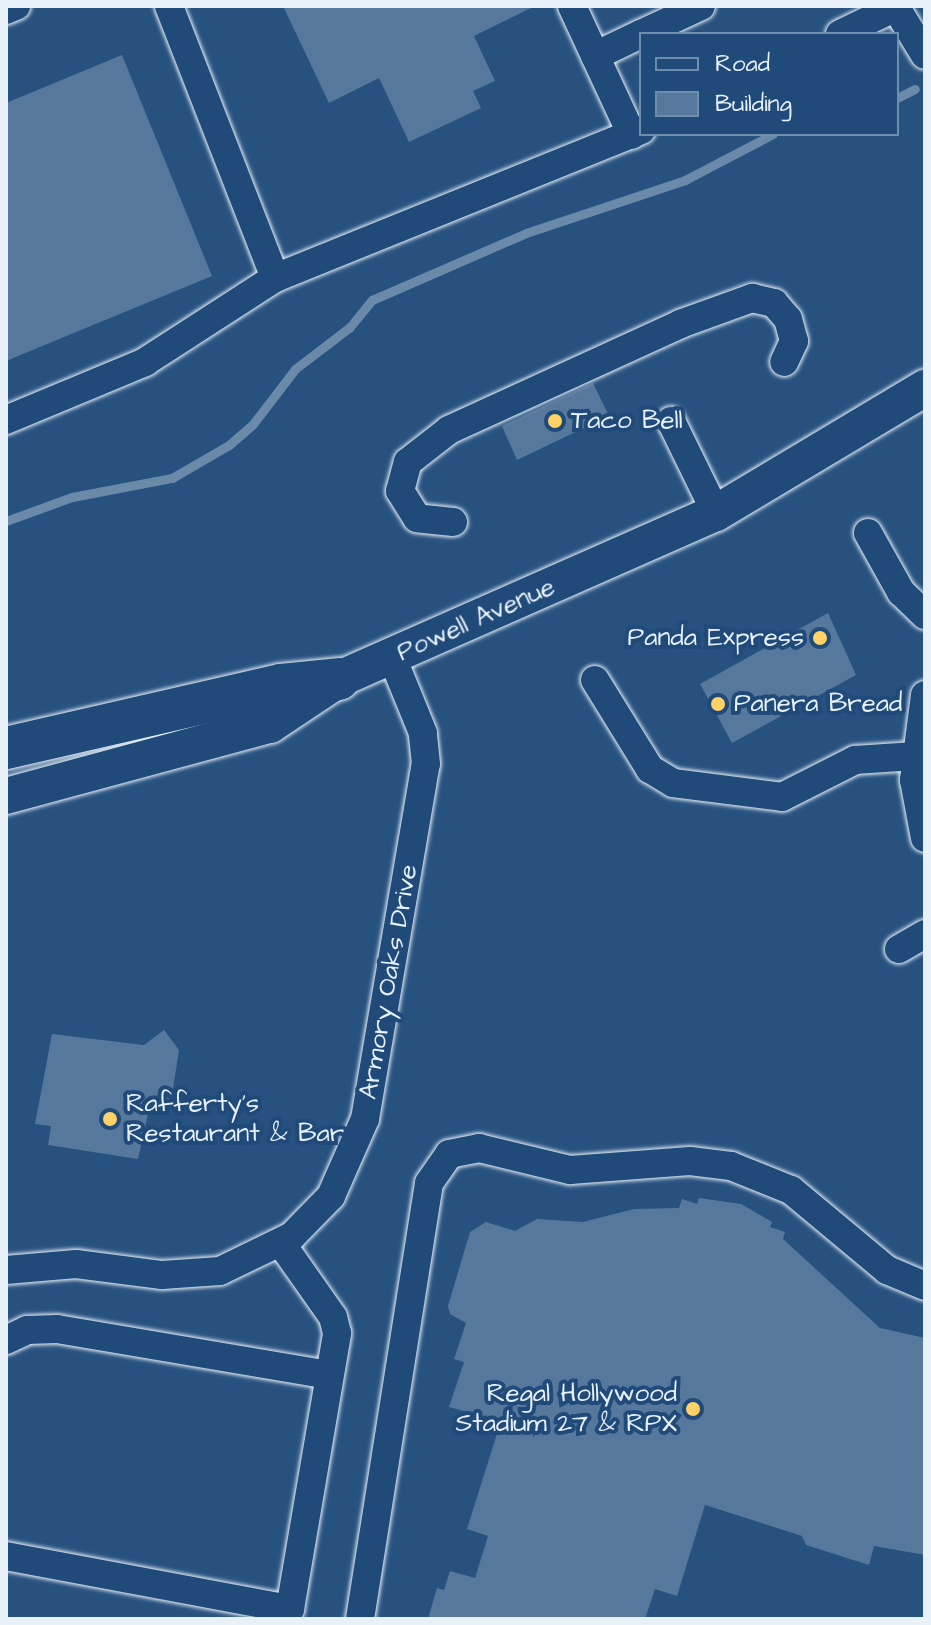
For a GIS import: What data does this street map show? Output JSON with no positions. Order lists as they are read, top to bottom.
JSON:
{
  "streets": {
    "main road": ["Powell Avenue"],
    "street": ["Armory Oaks Drive"]
  },
  "crossings": [
    ["Powell Avenue", "Armory Oaks Drive"]
  ],
  "places": [
    "Taco Bell",
    "Panda Express",
    "Panera Bread",
    "Rafferty's Restaurant & Bar",
    "Regal Hollywood Stadium 27 & RPX"
  ],
  "legend": ["Road", "Building"]
}
